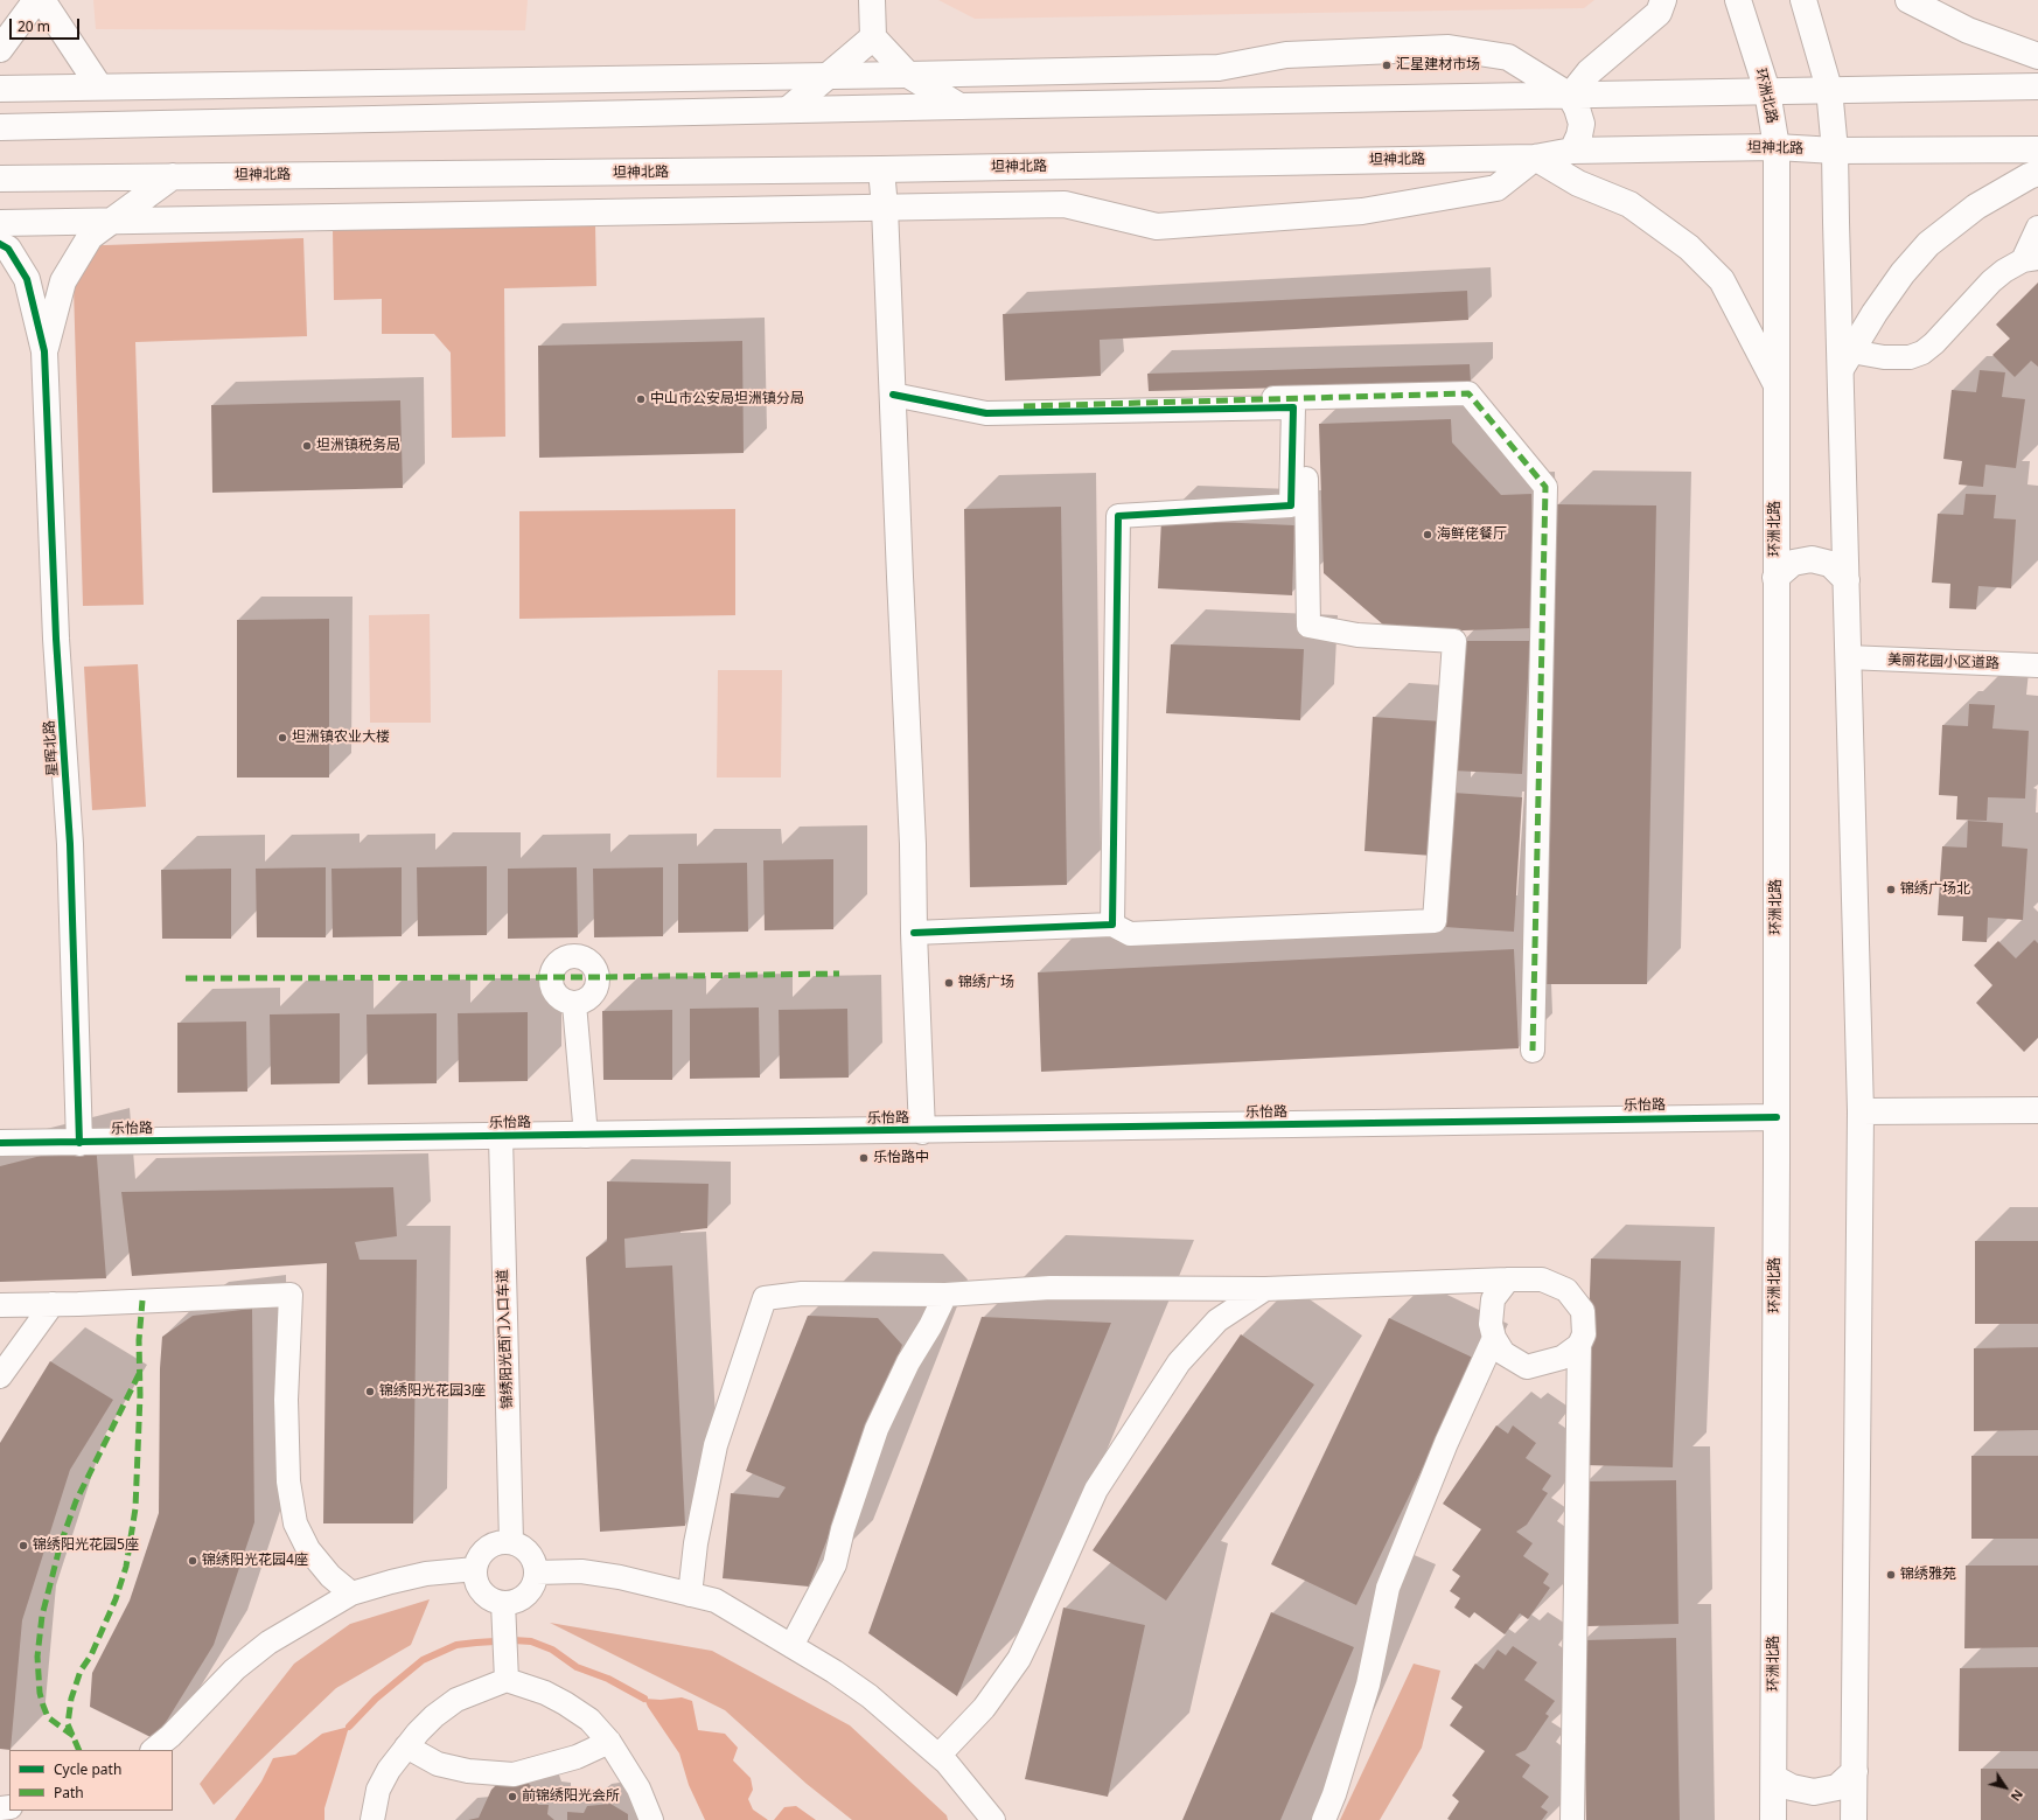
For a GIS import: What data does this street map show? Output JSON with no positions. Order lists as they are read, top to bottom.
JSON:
{
  "streets": {
    "main road": [
      "环洲北路",
      "坦神北路",
      "星晖北路",
      "乐怡路"
    ],
    "street": ["美丽花园小区道路", "锦绣阳光西门入口车道"]
  },
  "crossings": [
    ["环洲北路", "坦神北路"],
    ["环洲北路", "乐怡路"],
    ["星晖北路", "乐怡路"],
    ["乐怡路", "锦绣阳光西门入口车道"]
  ],
  "places": [
    "汇星建材市场",
    "中山市公安局坦洲镇分局",
    "坦洲镇税务局",
    "海鲜佬餐厅",
    "坦洲镇农业大楼",
    "锦绣广场北",
    "锦绣广场",
    "乐怡路中",
    "锦绣阳光花园3座",
    "锦绣阳光花园5座",
    "锦绣阳光花园4座",
    "锦绣雅苑",
    "前锦绣阳光会所"
  ],
  "legend": ["Cycle path", "Path"],
  "scale_bar": "20 m",
  "north": "bottom right"
}
